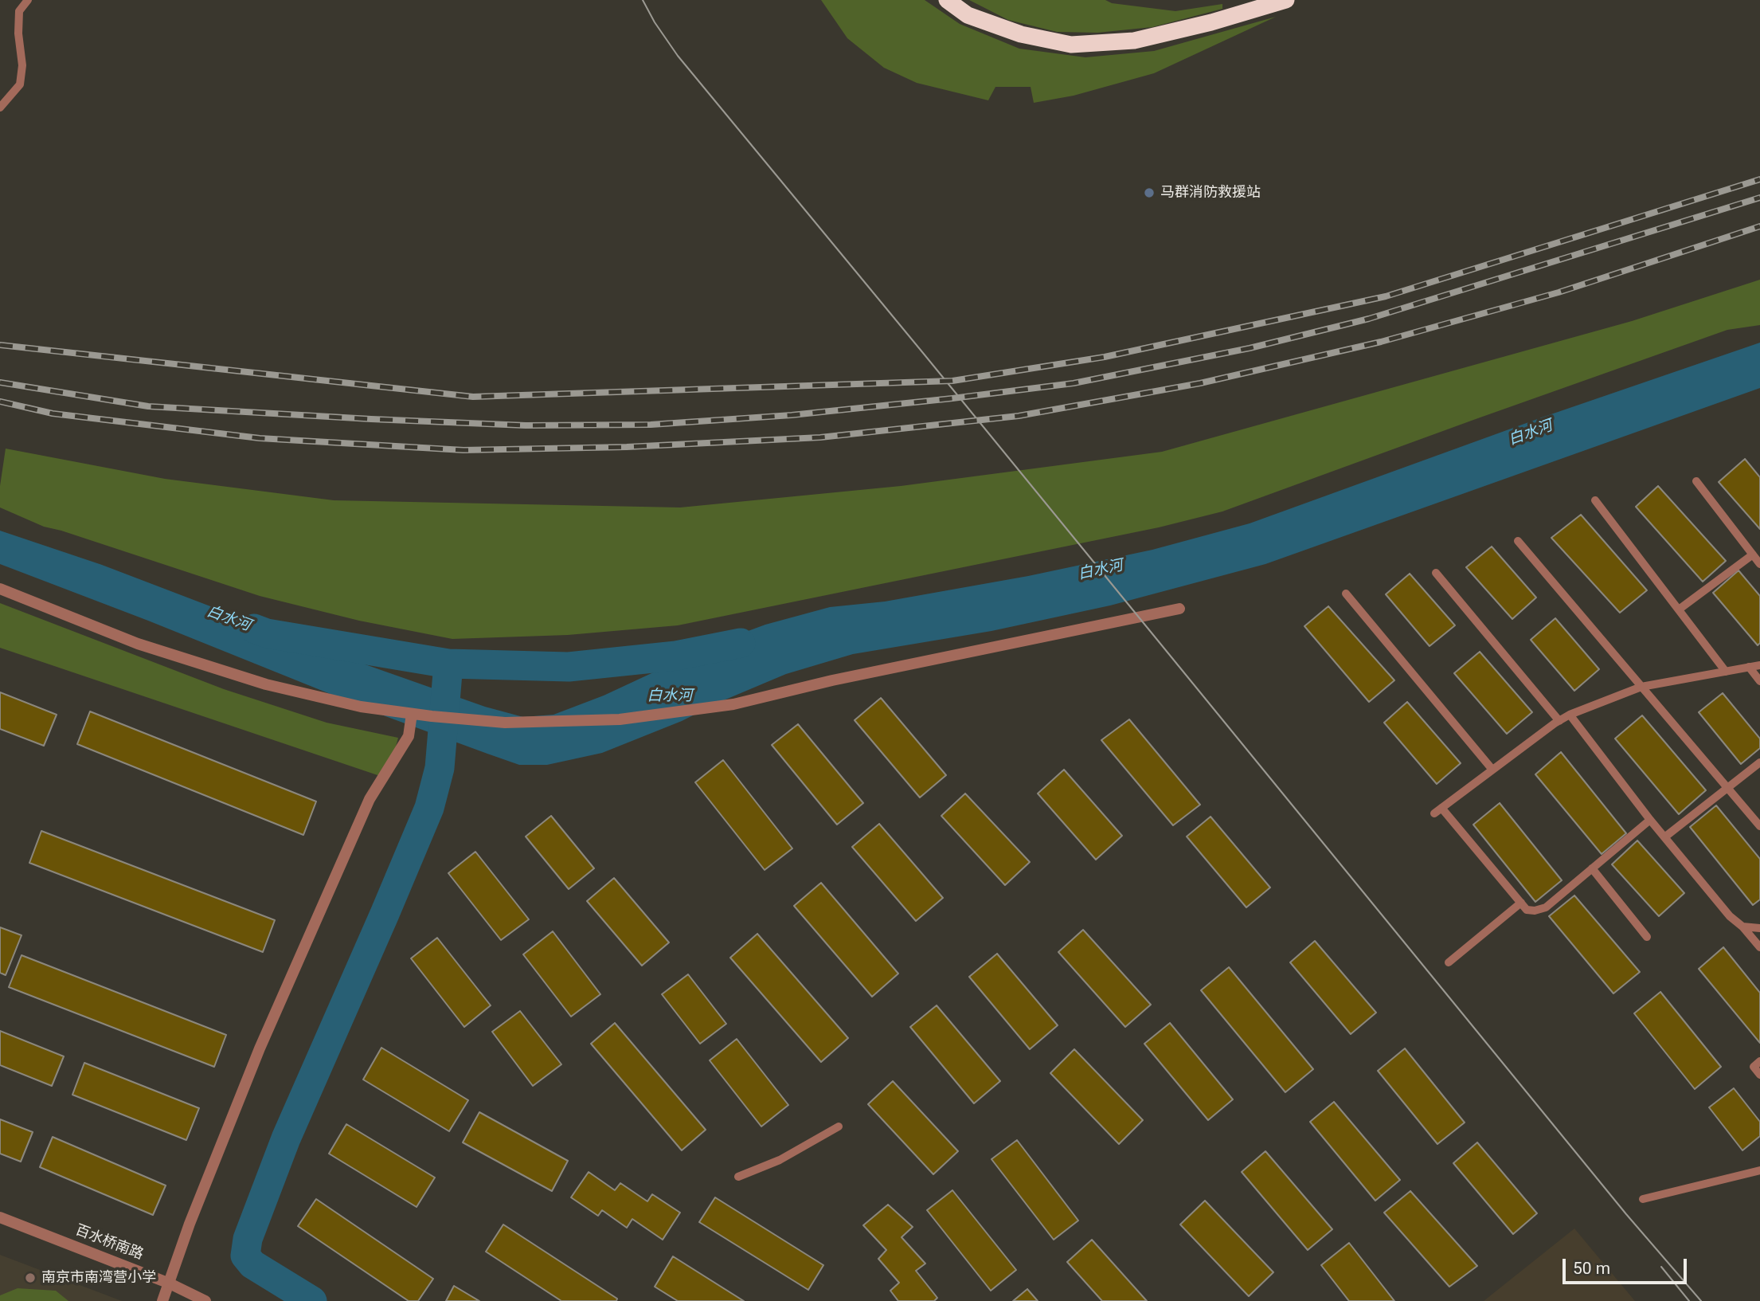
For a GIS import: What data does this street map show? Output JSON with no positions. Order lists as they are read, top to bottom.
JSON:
{
  "streets": {
    "street": ["百水桥南路"]
  },
  "water": ["白水河"],
  "places": ["马群消防救援站", "南京市南湾营小学"],
  "scale_bar": "50 m"
}
